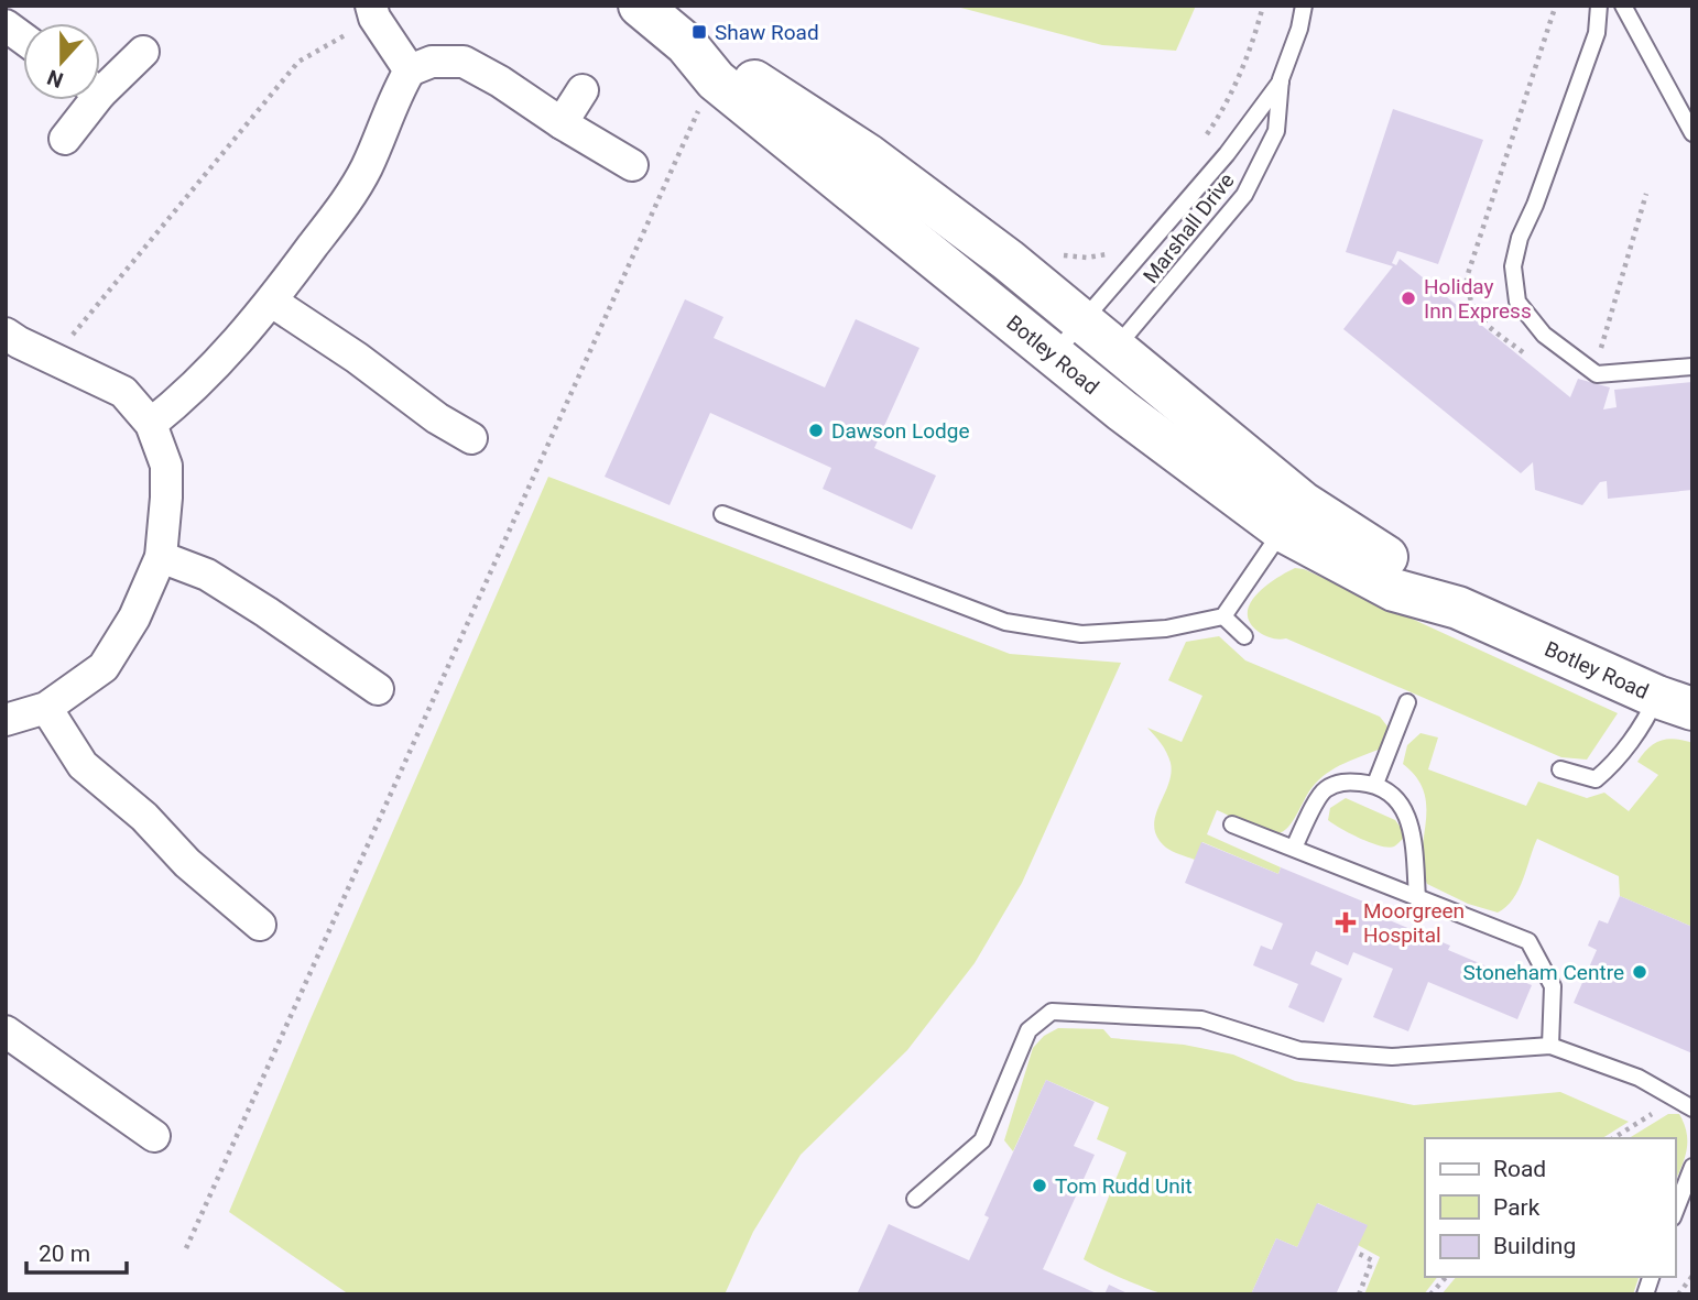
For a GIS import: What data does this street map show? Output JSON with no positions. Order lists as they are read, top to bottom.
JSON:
{
  "streets": {
    "main road": ["Botley Road"],
    "lane": ["Marshall Drive"]
  },
  "crossings": [
    ["Marshall Drive", "Botley Road"]
  ],
  "places": {
    "transit": ["Shaw Road"],
    "other": [
      "Holiday Inn Express",
      "Dawson Lodge",
      "Stoneham Centre",
      "Tom Rudd Unit"
    ],
    "health": ["Moorgreen Hospital"]
  },
  "legend": ["Road", "Park", "Building"],
  "scale_bar": "20 m",
  "north": "bottom"
}
